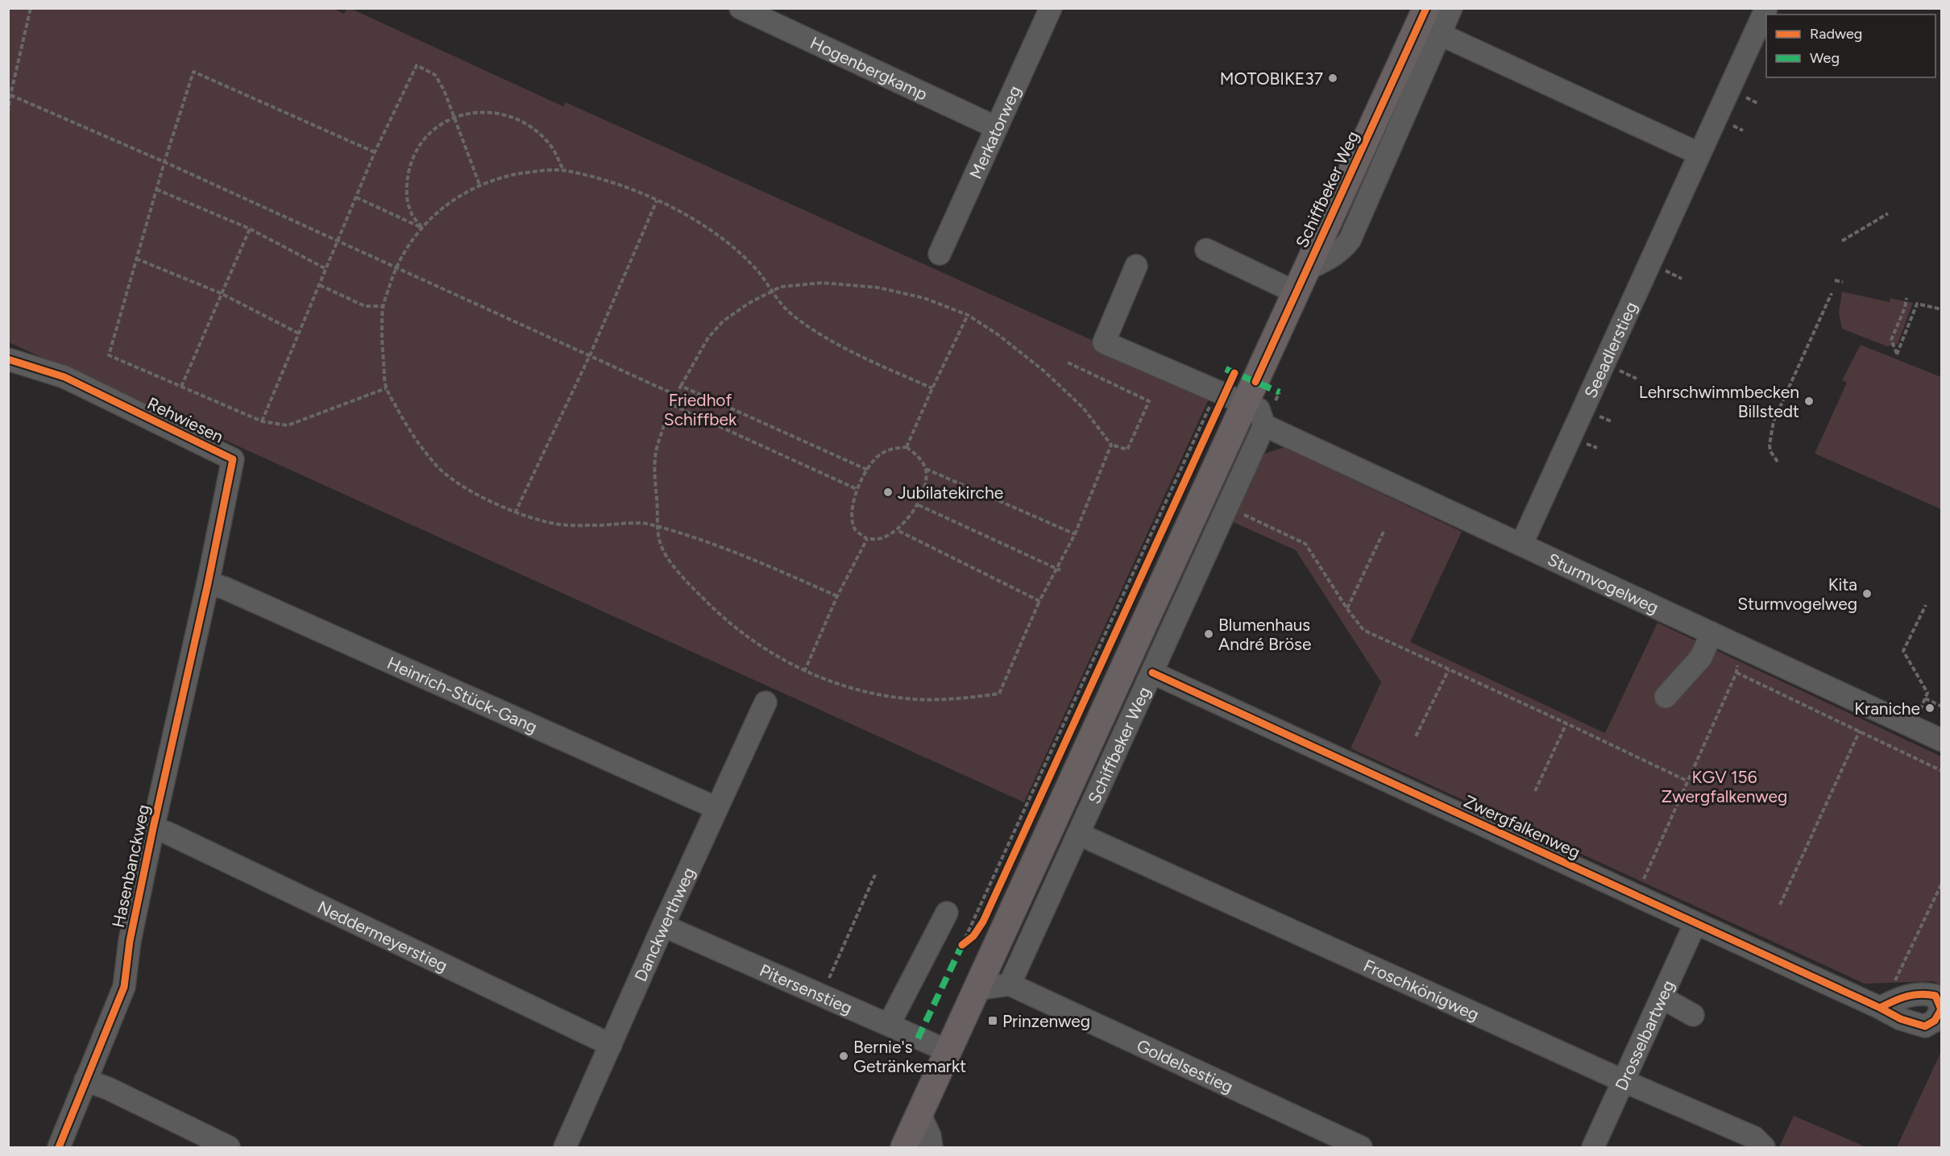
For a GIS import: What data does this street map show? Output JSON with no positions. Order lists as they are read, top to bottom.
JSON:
{
  "streets": {
    "main road": ["Schiffbeker Weg"],
    "street": [
      "Hogenbergkamp",
      "Merkatorweg",
      "Seeadlerstieg",
      "Rehwiesen",
      "Sturmvogelweg",
      "Heinrich-Stück-Gang",
      "Zwergfalkenweg",
      "Hasenbanckweg",
      "Danckwerthweg",
      "Neddermeyerstieg",
      "Pitersenstieg",
      "Froschkönigweg",
      "Drosselbartweg",
      "Goldelsestieg"
    ]
  },
  "crossings": [
    ["Hogenbergkamp", "Merkatorweg"],
    ["Schiffbeker Weg", "Sturmvogelweg"],
    ["Schiffbeker Weg", "Zwergfalkenweg"],
    ["Schiffbeker Weg", "Pitersenstieg"],
    ["Schiffbeker Weg", "Froschkönigweg"],
    ["Schiffbeker Weg", "Goldelsestieg"],
    ["Seeadlerstieg", "Sturmvogelweg"],
    ["Rehwiesen", "Heinrich-Stück-Gang"],
    ["Rehwiesen", "Hasenbanckweg"],
    ["Heinrich-Stück-Gang", "Hasenbanckweg"],
    ["Heinrich-Stück-Gang", "Danckwerthweg"],
    ["Zwergfalkenweg", "Drosselbartweg"],
    ["Hasenbanckweg", "Neddermeyerstieg"],
    ["Danckwerthweg", "Neddermeyerstieg"],
    ["Danckwerthweg", "Pitersenstieg"],
    ["Froschkönigweg", "Drosselbartweg"]
  ],
  "parks": ["Friedhof Schiffbek", "KGV 156 Zwergfalkenweg"],
  "places": {
    "other": [
      "MOTOBIKE37",
      "Lehrschwimmbecken Billstedt",
      "Jubilatekirche",
      "Kita Sturmvogelweg",
      "Blumenhaus André Bröse",
      "Kraniche",
      "Bernie's Getränkemarkt"
    ],
    "transit": ["Prinzenweg"]
  },
  "legend": ["Radweg", "Weg"]
}
